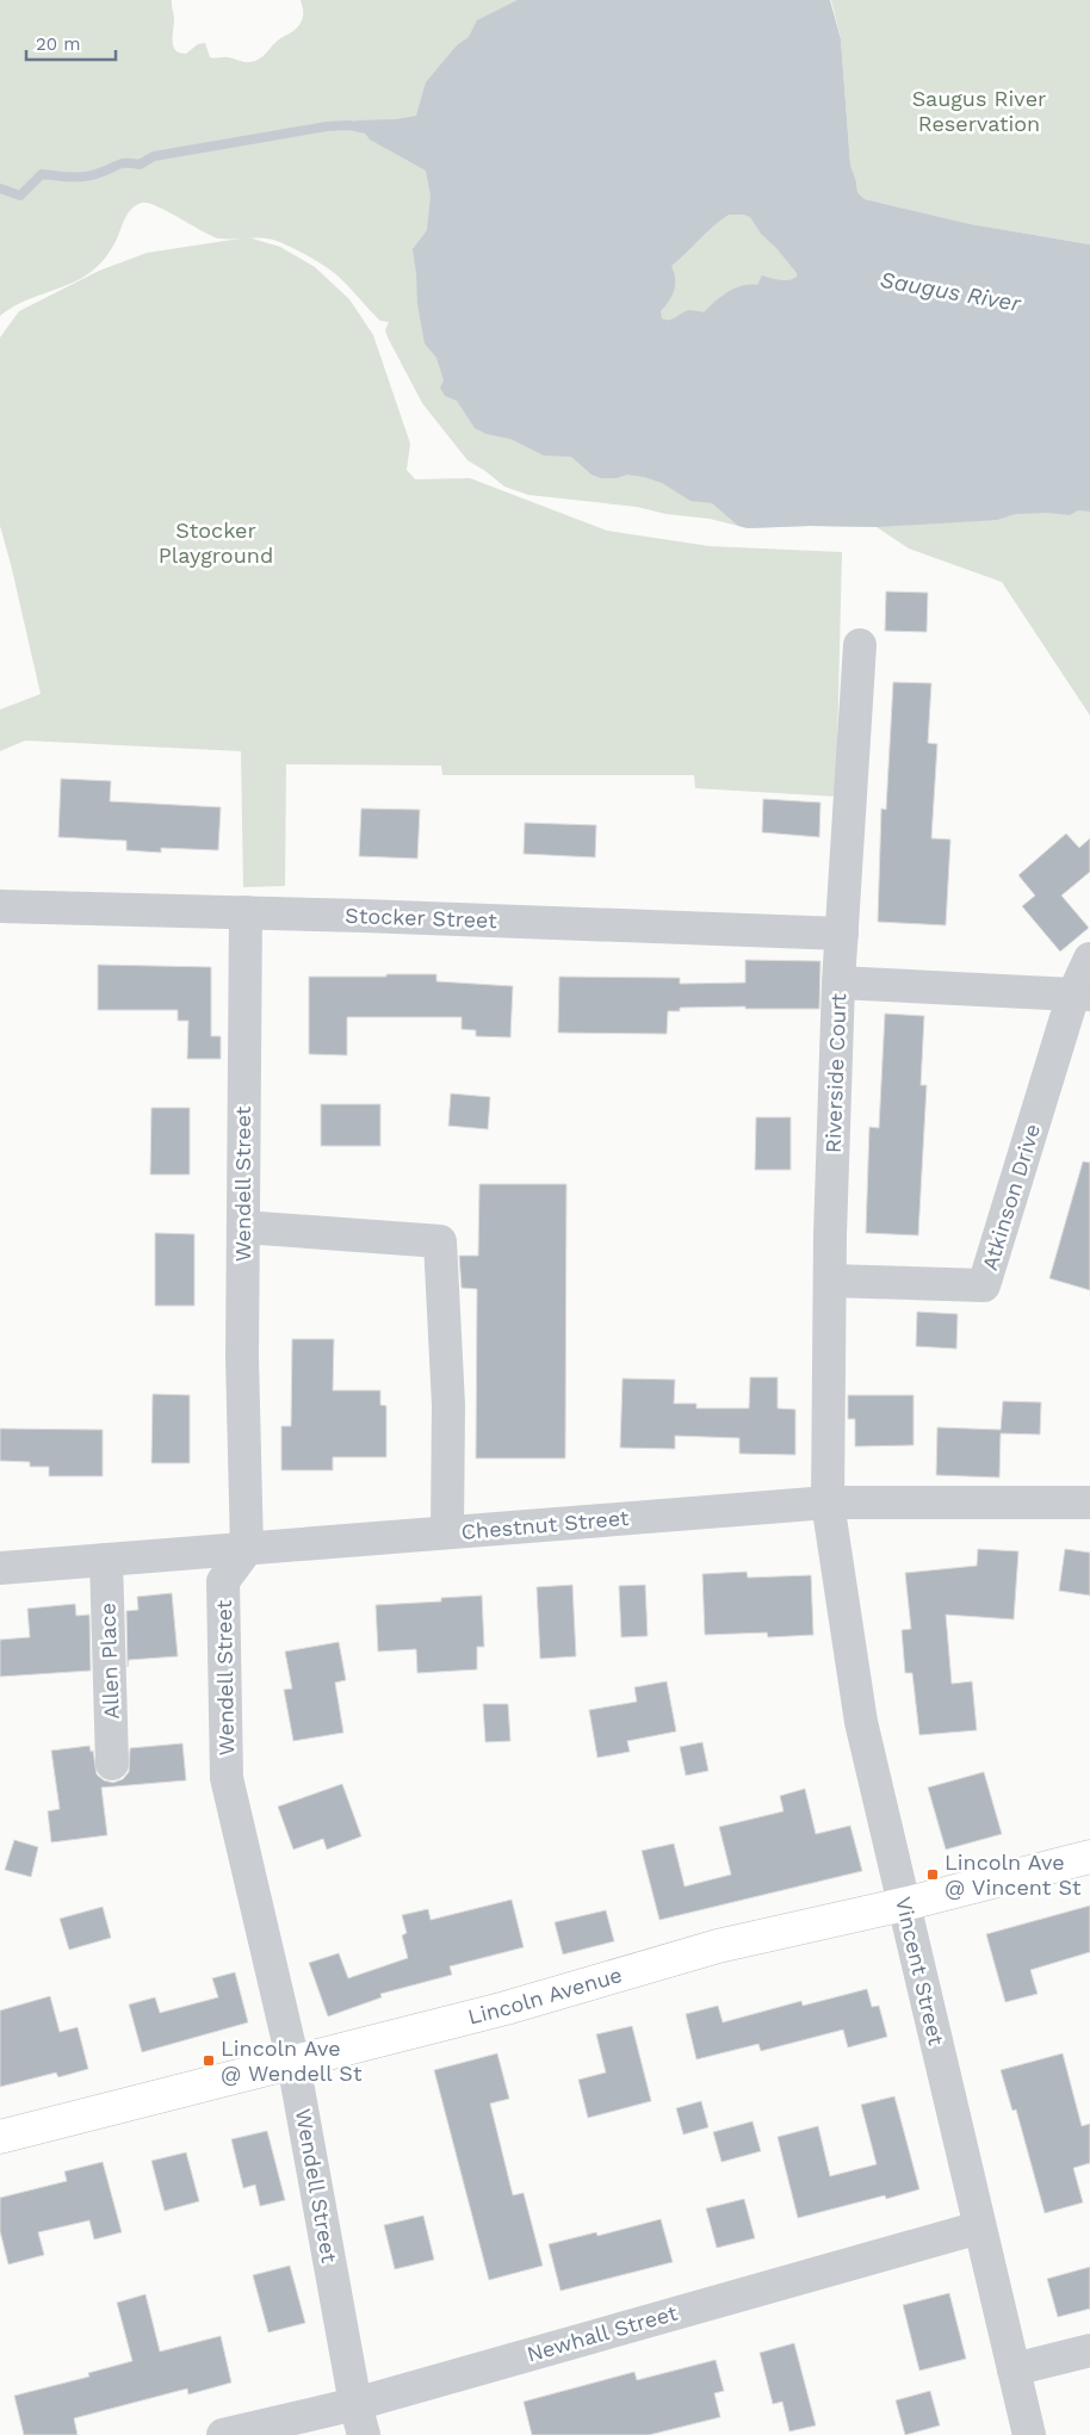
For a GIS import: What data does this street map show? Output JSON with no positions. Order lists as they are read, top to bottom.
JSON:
{
  "streets": {
    "main road": ["Lincoln Avenue"],
    "street": [
      "Stocker Street",
      "Riverside Court",
      "Wendell Street",
      "Atkinson Drive",
      "Chestnut Street",
      "Allen Place",
      "Vincent Street",
      "Newhall Street"
    ]
  },
  "crossings": [
    ["Stocker Street", "Riverside Court"],
    ["Stocker Street", "Wendell Street"],
    ["Riverside Court", "Atkinson Drive"],
    ["Riverside Court", "Chestnut Street"],
    ["Riverside Court", "Vincent Street"],
    ["Wendell Street", "Chestnut Street"],
    ["Wendell Street", "Lincoln Avenue"],
    ["Wendell Street", "Newhall Street"],
    ["Chestnut Street", "Allen Place"],
    ["Chestnut Street", "Vincent Street"],
    ["Vincent Street", "Lincoln Avenue"],
    ["Vincent Street", "Newhall Street"]
  ],
  "water": ["Saugus River"],
  "parks": ["Saugus River Reservation", "Stocker Playground"],
  "places": {
    "transit": ["Lincoln Ave @ Vincent St", "Lincoln Ave @ Wendell St"]
  },
  "scale_bar": "20 m"
}
